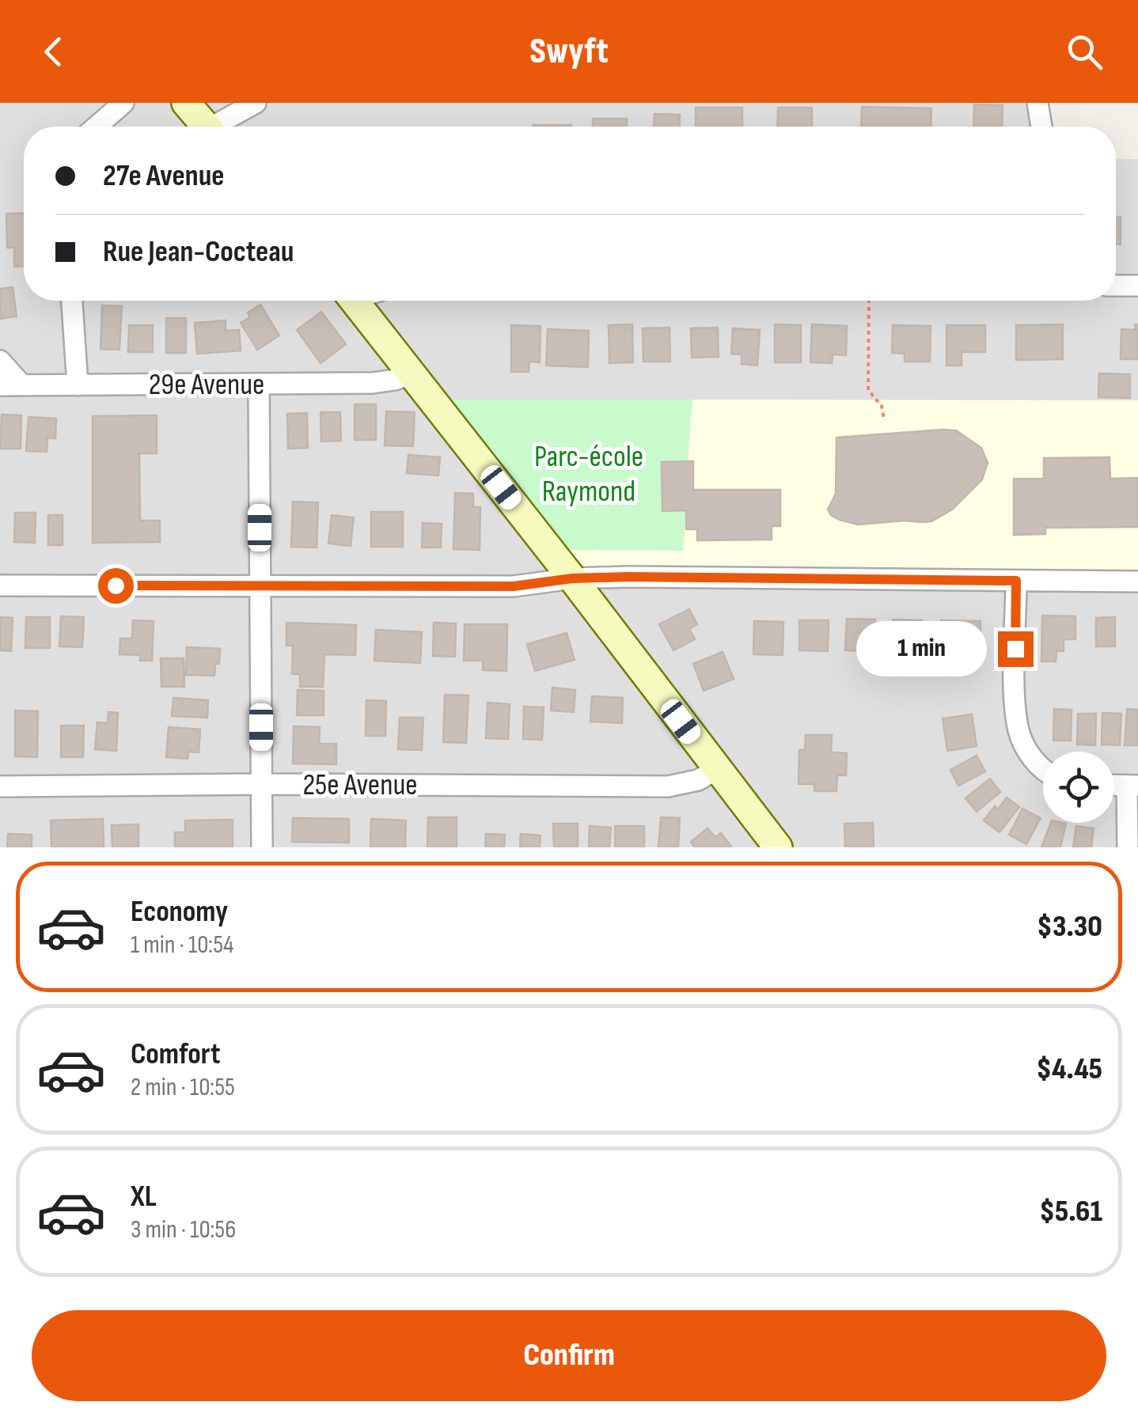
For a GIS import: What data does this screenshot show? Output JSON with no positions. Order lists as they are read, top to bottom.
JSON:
{
  "streets": {
    "street": ["29e Avenue", "25e Avenue"]
  },
  "parks": ["Parc-école Raymond"],
  "page": {
    "header": "Swyft",
    "banner": ["27e Avenue", "Rue Jean-Cocteau"],
    "bubble": "1 min",
    "list": [
      {
        "name": "Economy",
        "note": "1 min · 10:54",
        "value": "$3.30"
      },
      {
        "name": "Comfort",
        "note": "2 min · 10:55",
        "value": "$4.45"
      },
      {
        "name": "XL",
        "note": "3 min · 10:56",
        "value": "$5.61"
      }
    ],
    "buttons": "Confirm"
  }
}
